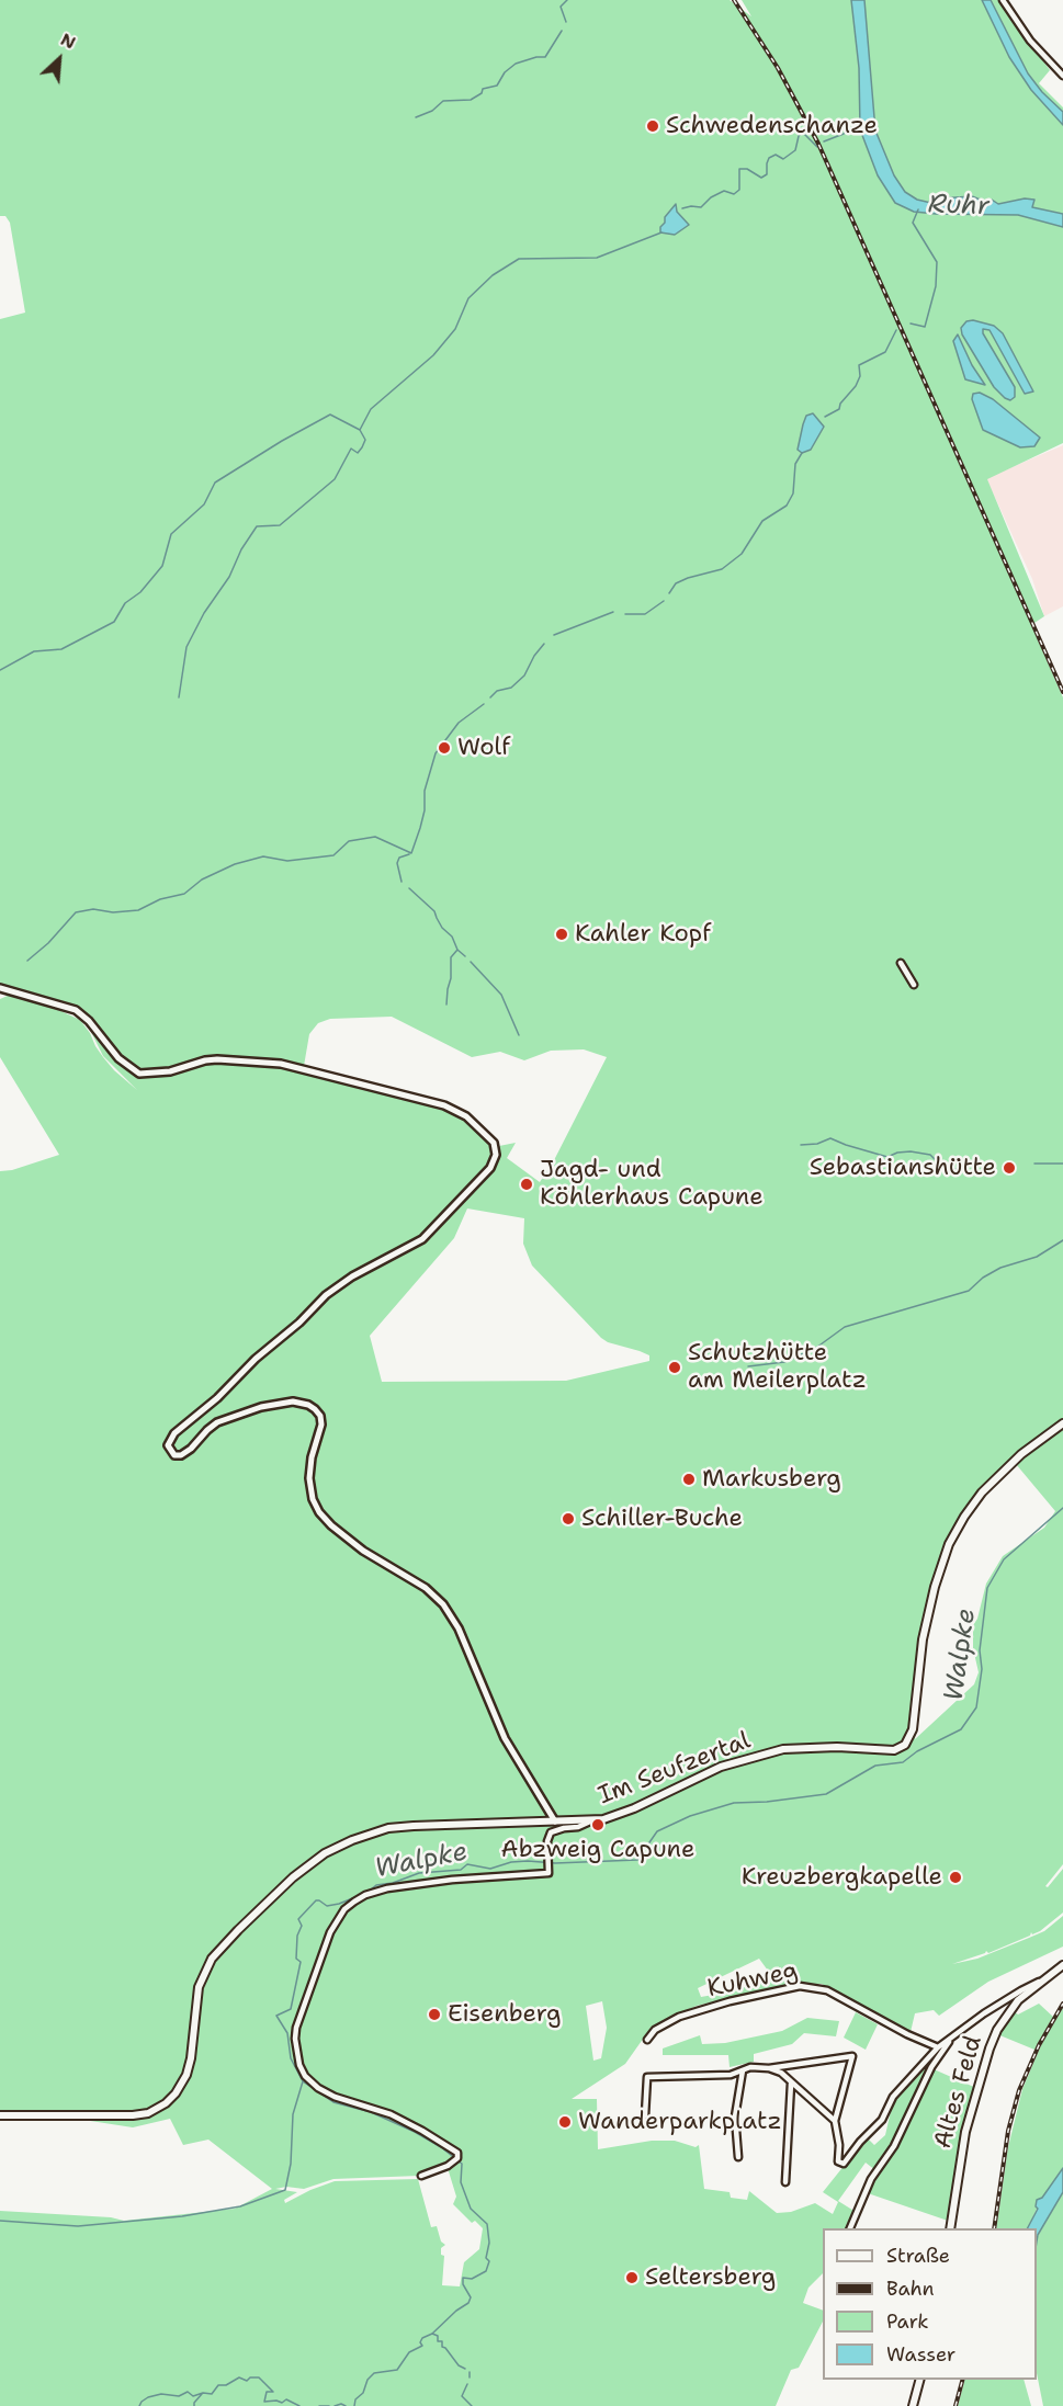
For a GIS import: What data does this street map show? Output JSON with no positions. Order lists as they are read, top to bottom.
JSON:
{
  "streets": {
    "main road": ["Im Seufzertal", "Altes Feld"],
    "street": ["Kuhweg"]
  },
  "water": ["Ruhr", "Walpke"],
  "places": [
    "Schwedenschanze",
    "Wolf",
    "Kahler Kopf",
    "Sebastianshütte",
    "Jagd- und Köhlerhaus Capune",
    "Schutzhütte am Meilerplatz",
    "Markusberg",
    "Schiller-Buche",
    "Abzweig Capune",
    "Kreuzbergkapelle",
    "Eisenberg",
    "Wanderparkplatz",
    "Seltersberg"
  ],
  "legend": [
    "Straße",
    "Bahn",
    "Park",
    "Wasser"
  ],
  "north": "top right"
}
